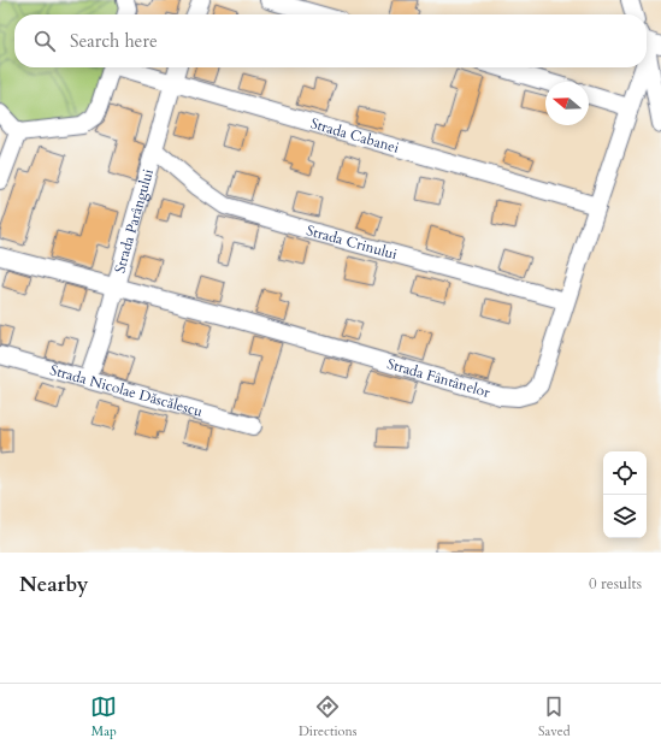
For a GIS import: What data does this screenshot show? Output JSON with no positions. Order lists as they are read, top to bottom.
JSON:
{
  "streets": {
    "street": [
      "Strada Cabanei",
      "Strada Parângului",
      "Strada Crinului",
      "Strada Fântânelor",
      "Strada Nicolae Dăscălescu"
    ]
  },
  "crossings": [
    ["Strada Cabanei", "Strada Parângului"],
    ["Strada Cabanei", "Strada Fântânelor"],
    ["Strada Parângului", "Strada Crinului"],
    ["Strada Parângului", "Strada Fântânelor"],
    ["Strada Parângului", "Strada Nicolae Dăscălescu"],
    ["Strada Crinului", "Strada Fântânelor"]
  ],
  "north": "left",
  "page": {
    "search": "Search here",
    "heading": ["Nearby", "0 results"],
    "nav": ["Map", "Directions", "Saved"]
  }
}
